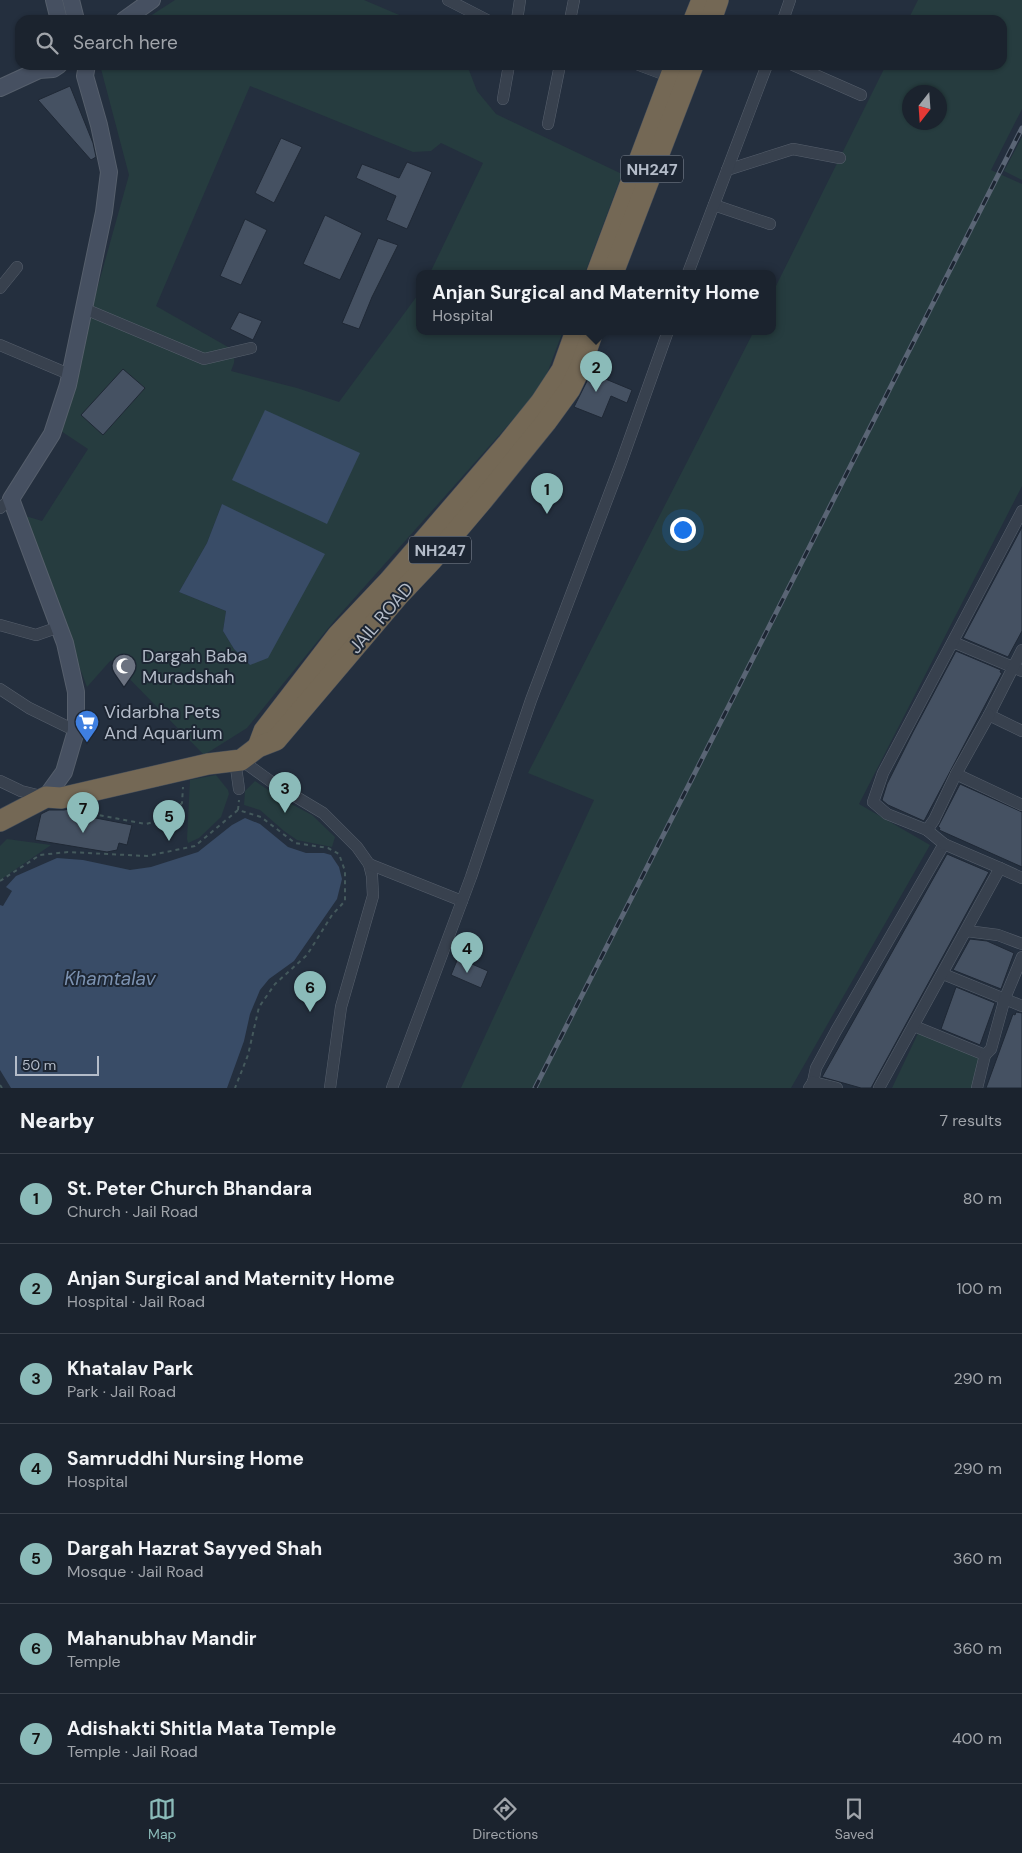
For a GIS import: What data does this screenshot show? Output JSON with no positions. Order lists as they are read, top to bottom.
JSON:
{
  "streets": {
    "highway": ["NH247", "JAIL ROAD"]
  },
  "crossings": [
    ["NH247", "JAIL ROAD"]
  ],
  "water": ["Khamtalav"],
  "places": {
    "mosque": ["Dargah Baba Muradshah"],
    "supermarket": ["Vidarbha Pets And Aquarium"]
  },
  "scale_bar": "50 m",
  "north": "bottom",
  "page": {
    "search": "Search here",
    "popup": ["Anjan Surgical and Maternity Home", "Hospital"],
    "pins": [
      "2",
      "1",
      "3",
      "7",
      "5",
      "4",
      "6"
    ],
    "scale": "50 m",
    "heading": ["Nearby", "7 results"],
    "list": [
      {
        "mark": "1",
        "name": "St. Peter Church Bhandara",
        "note": "Church · Jail Road",
        "value": "80 m"
      },
      {
        "mark": "2",
        "name": "Anjan Surgical and Maternity Home",
        "note": "Hospital · Jail Road",
        "value": "100 m"
      },
      {
        "mark": "3",
        "name": "Khatalav Park",
        "note": "Park · Jail Road",
        "value": "290 m"
      },
      {
        "mark": "4",
        "name": "Samruddhi Nursing Home",
        "note": "Hospital",
        "value": "290 m"
      },
      {
        "mark": "5",
        "name": "Dargah Hazrat Sayyed Shah",
        "note": "Mosque · Jail Road",
        "value": "360 m"
      },
      {
        "mark": "6",
        "name": "Mahanubhav Mandir",
        "note": "Temple",
        "value": "360 m"
      },
      {
        "mark": "7",
        "name": "Adishakti Shitla Mata Temple",
        "note": "Temple · Jail Road",
        "value": "400 m"
      }
    ],
    "nav": ["Map", "Directions", "Saved"]
  }
}
